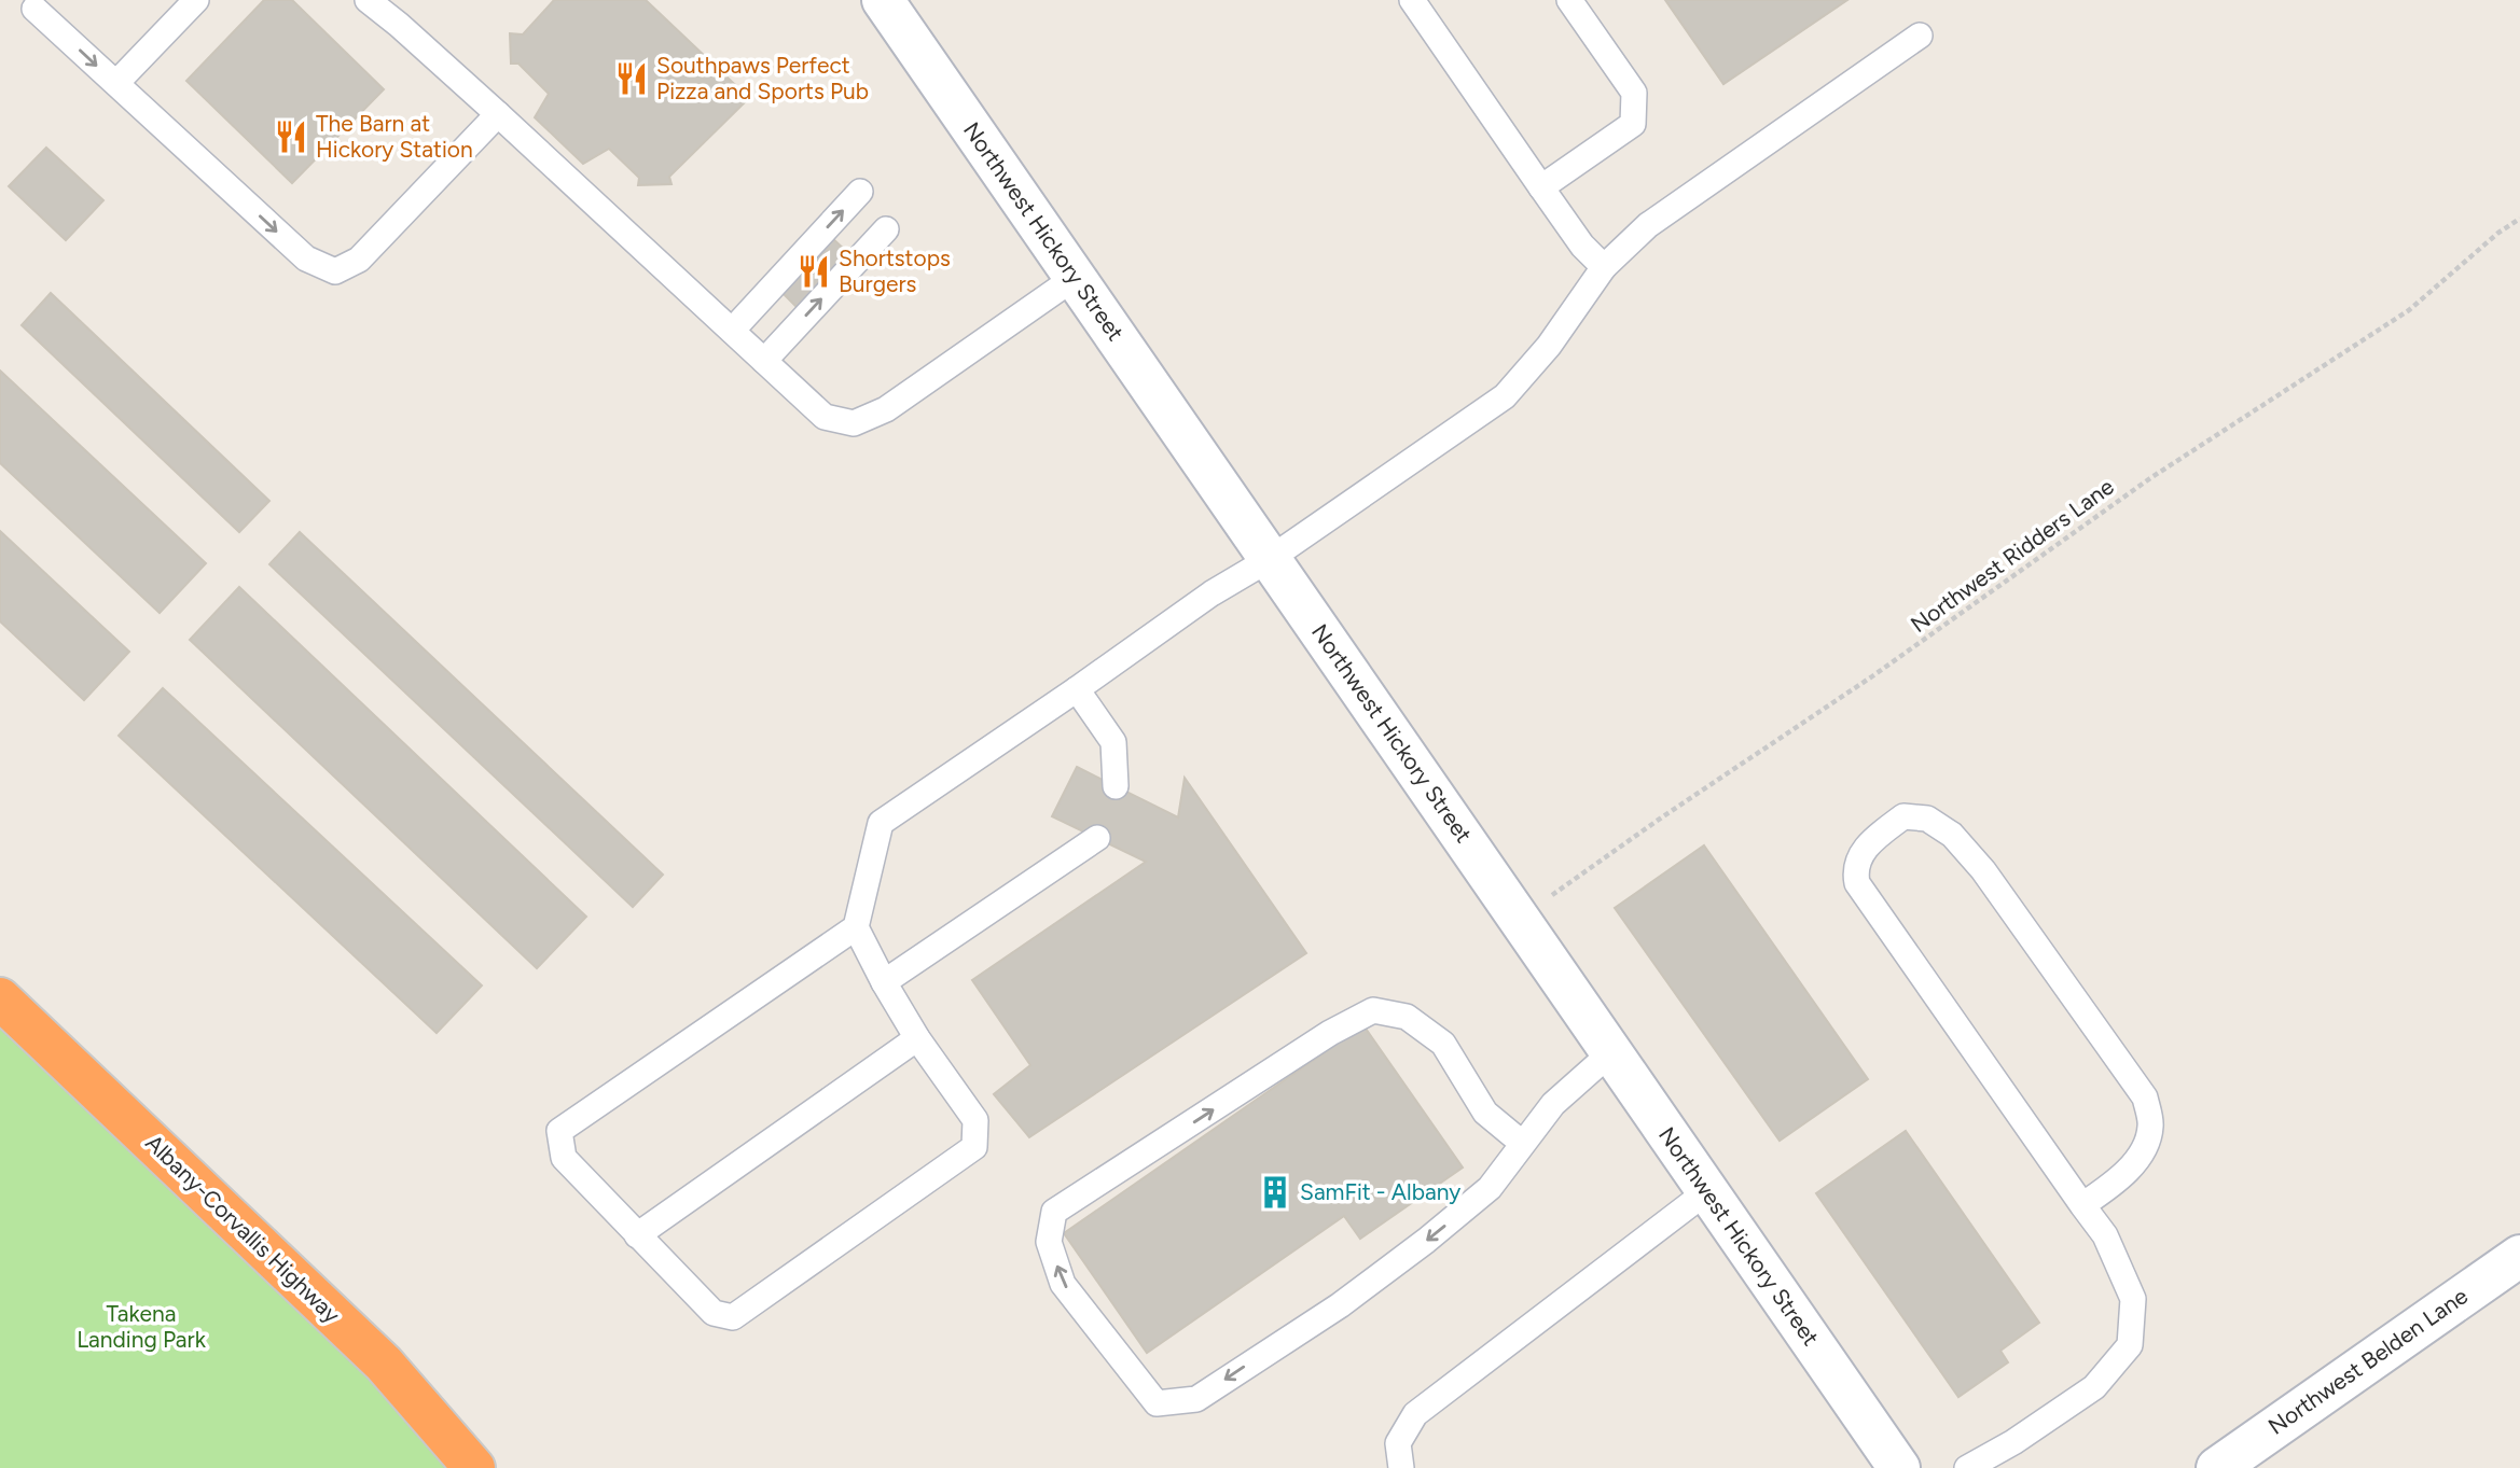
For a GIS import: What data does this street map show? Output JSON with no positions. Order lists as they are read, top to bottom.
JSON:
{
  "streets": {
    "highway": ["Albany-Corvallis Highway"],
    "street": ["Northwest Hickory Street", "Northwest Belden Lane"],
    "path": ["Northwest Ridders Lane"]
  },
  "crossings": [
    ["Northwest Hickory Street", "Northwest Ridders Lane"]
  ],
  "parks": ["Takena Landing Park"],
  "places": {
    "restaurant": ["Southpaws Perfect Pizza and Sports Pub", "The Barn at Hickory Station", "Shortstops Burgers"],
    "building": ["SamFit - Albany"]
  }
}
